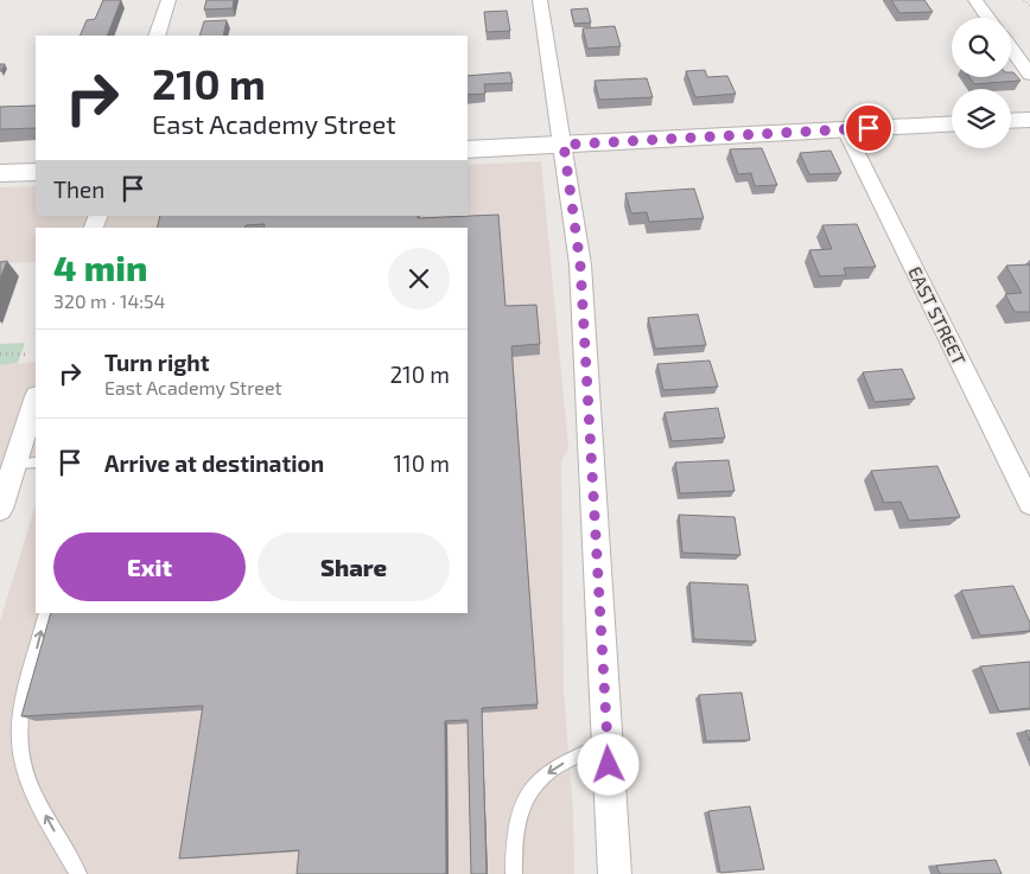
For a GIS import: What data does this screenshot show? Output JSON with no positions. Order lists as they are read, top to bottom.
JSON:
{
  "streets": {
    "street": ["EAST STREET"]
  },
  "page": {
    "turn": ["210 m", "East Academy Street"],
    "then": "Then",
    "heading": ["4 min", "320 m · 14:54"],
    "list": [
      {
        "name": "Turn right",
        "note": "East Academy Street",
        "value": "210 m"
      },
      {
        "name": "Arrive at destination",
        "value": "110 m"
      }
    ],
    "buttons": ["Exit", "Share"]
  }
}
